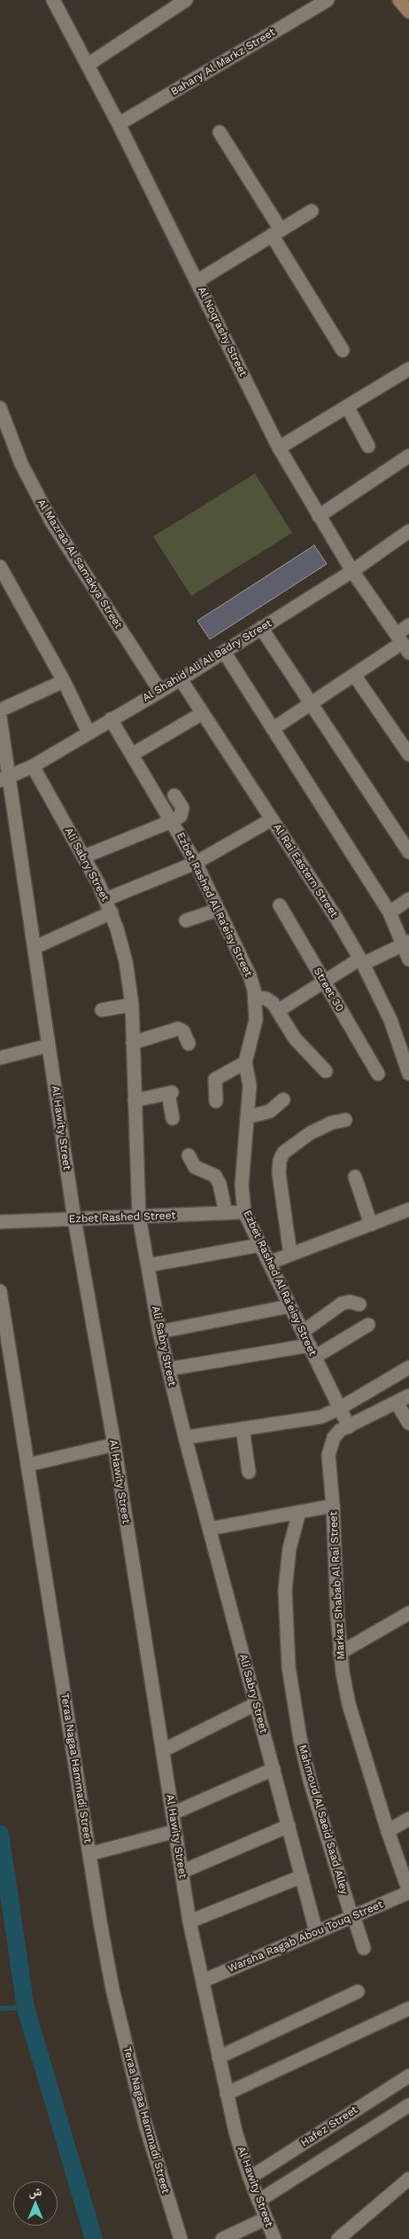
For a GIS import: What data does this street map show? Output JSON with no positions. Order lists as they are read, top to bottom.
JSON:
{
  "streets": {
    "street": [
      "Bahary Al Markz Street",
      "Al Noqrashy Street",
      "Al Mazraa Al Samakya Street",
      "Al Shahid Ali Al Badry Street",
      "Ali Sabry Street",
      "Al Rai Eastern Street",
      "Ezbet Rashed Al Ra'eisy Street",
      "Street 30",
      "Al Hawity Street",
      "Ezbet Rashed Street",
      "Markaz Shabab Al Rai Street",
      "Teraa Nagaa Hammadi Street",
      "Mahmoud Al Saeid Saad Alley",
      "Warsha Ragab Abou Touq Street",
      "Hafez Street"
    ]
  },
  "crossings": [
    ["Bahary Al Markz Street", "Al Noqrashy Street"],
    ["Al Noqrashy Street", "Al Shahid Ali Al Badry Street"],
    ["Al Mazraa Al Samakya Street", "Al Shahid Ali Al Badry Street"],
    ["Al Shahid Ali Al Badry Street", "Ali Sabry Street"],
    ["Al Shahid Ali Al Badry Street", "Al Rai Eastern Street"],
    ["Al Shahid Ali Al Badry Street", "Ezbet Rashed Al Ra'eisy Street"],
    ["Al Shahid Ali Al Badry Street", "Al Hawity Street"],
    ["Ali Sabry Street", "Ezbet Rashed Street"],
    ["Ali Sabry Street", "Warsha Ragab Abou Touq Street"],
    ["Ezbet Rashed Al Ra'eisy Street", "Ezbet Rashed Street"],
    ["Ezbet Rashed Al Ra'eisy Street", "Markaz Shabab Al Rai Street"],
    ["Al Hawity Street", "Ezbet Rashed Street"],
    ["Al Hawity Street", "Warsha Ragab Abou Touq Street"],
    ["Al Hawity Street", "Hafez Street"],
    ["Markaz Shabab Al Rai Street", "Warsha Ragab Abou Touq Street"],
    ["Mahmoud Al Saeid Saad Alley", "Warsha Ragab Abou Touq Street"]
  ],
  "north": "top"
}
